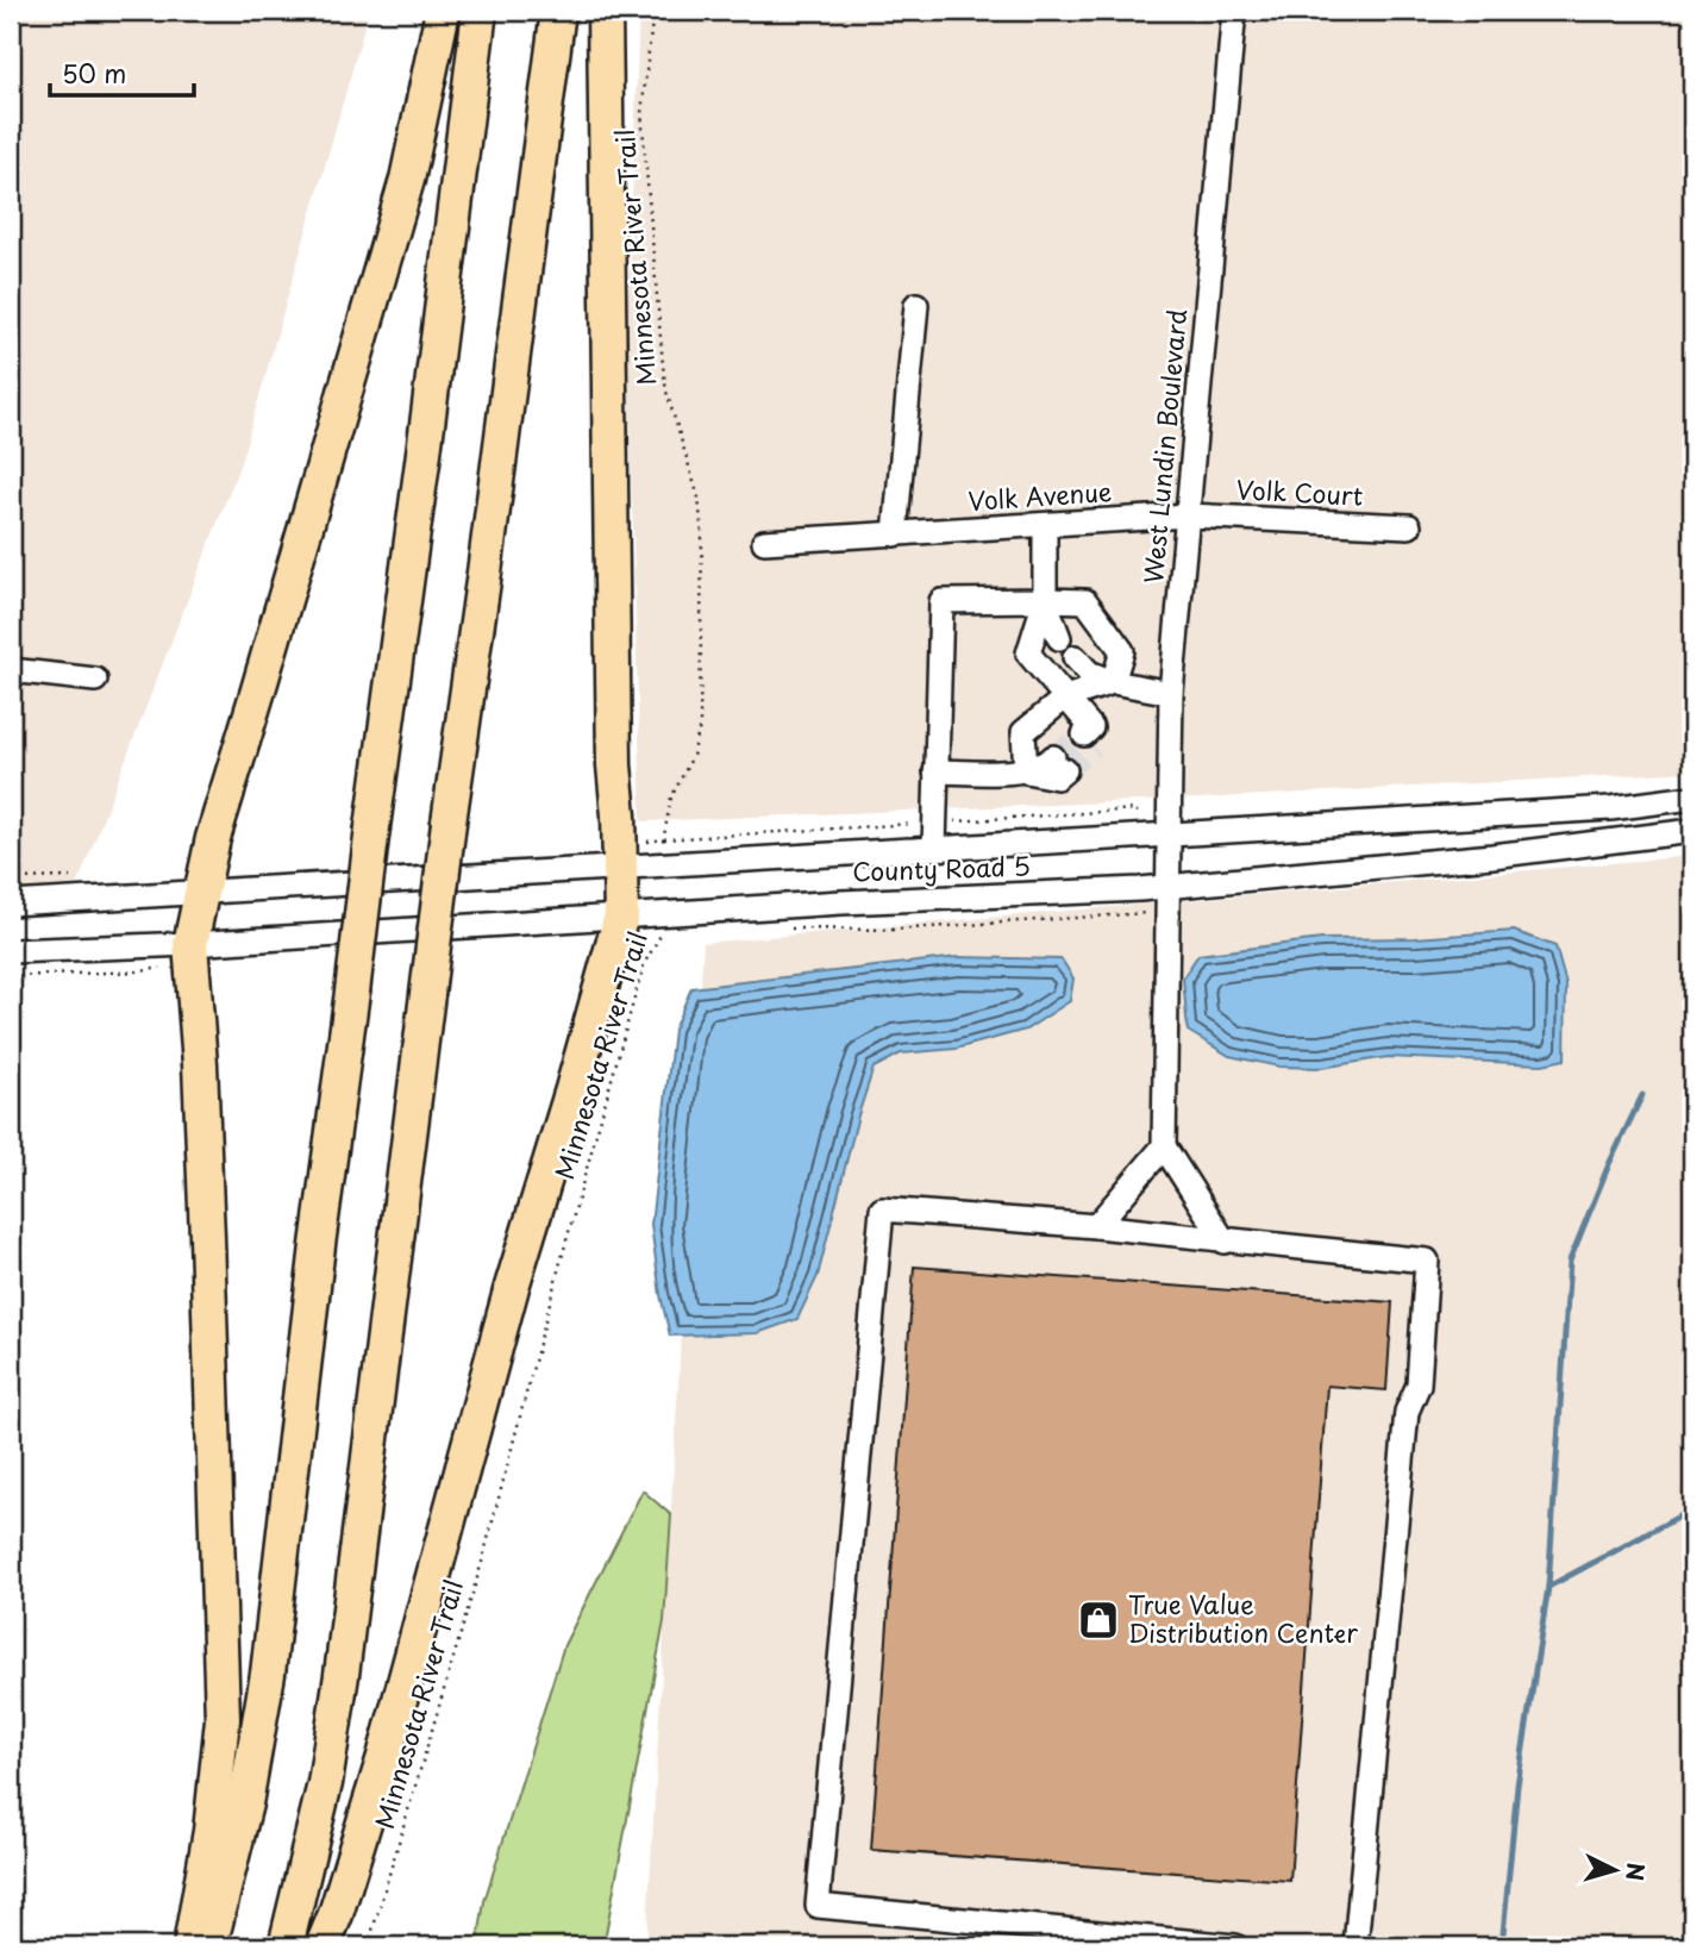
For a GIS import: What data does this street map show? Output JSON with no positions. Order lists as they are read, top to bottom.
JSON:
{
  "streets": {
    "street": [
      "West Lundin Boulevard",
      "Volk Court",
      "Volk Avenue",
      "County Road 5"
    ],
    "path": ["Minnesota River Trail"]
  },
  "crossings": [
    ["Minnesota River Trail", "County Road 5"],
    ["West Lundin Boulevard", "Volk Court"],
    ["West Lundin Boulevard", "Volk Avenue"],
    ["West Lundin Boulevard", "County Road 5"],
    ["Volk Court", "Volk Avenue"]
  ],
  "places": {
    "shop": ["True Value Distribution Center"]
  },
  "scale_bar": "50 m",
  "north": "right"
}
